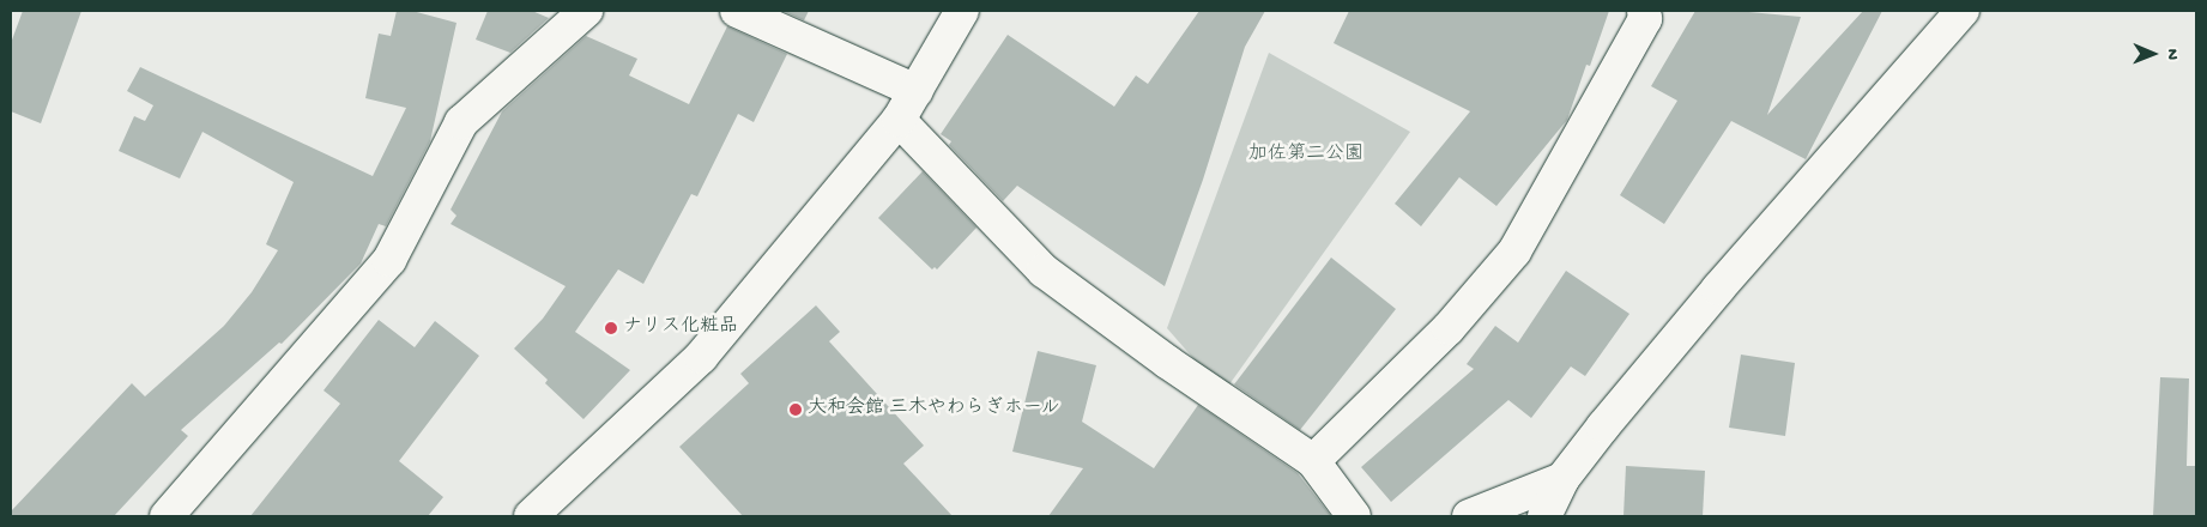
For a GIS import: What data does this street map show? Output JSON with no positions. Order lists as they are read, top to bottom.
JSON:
{
  "parks": ["加佐第二公園"],
  "places": ["ナリス化粧品", "大和会館 三木やわらぎホール"],
  "north": "right"
}
